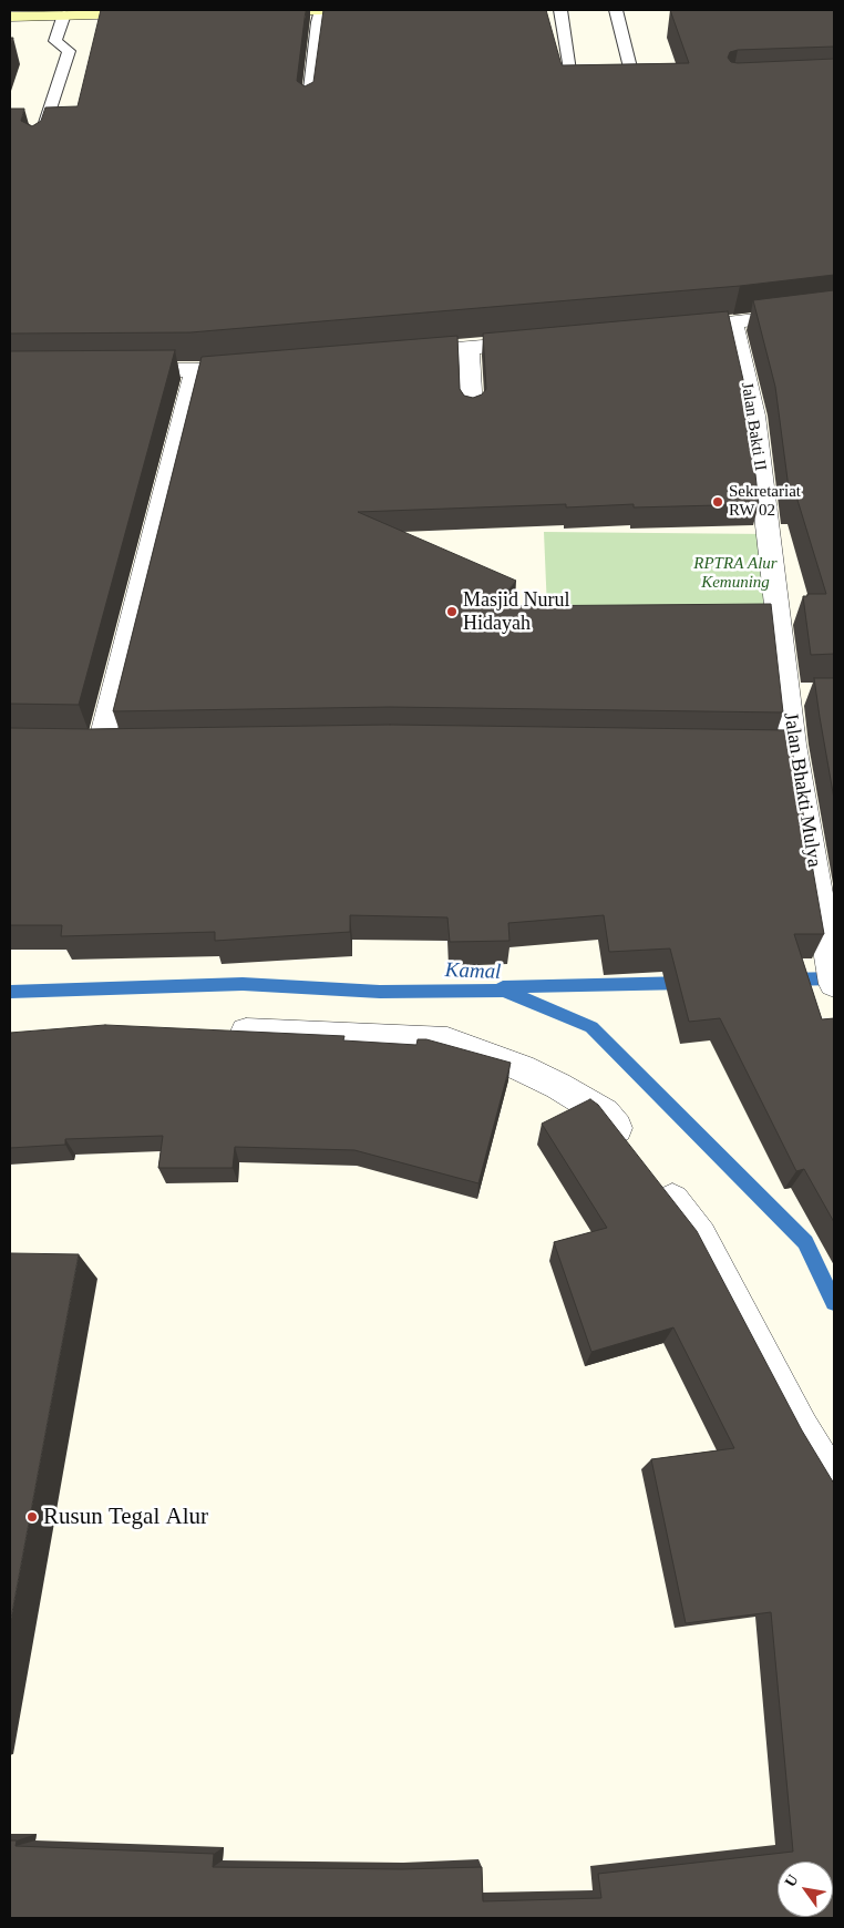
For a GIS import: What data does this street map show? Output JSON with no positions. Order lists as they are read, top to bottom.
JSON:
{
  "streets": {
    "street": ["Jalan Bakti II", "Jalan Bhakti Mulya"]
  },
  "crossings": [
    ["Jalan Bakti II", "Jalan Bhakti Mulya"]
  ],
  "water": ["Kamal"],
  "parks": ["RPTRA Alur Kemuning"],
  "places": ["Sekretariat RW 02", "Masjid Nurul Hidayah", "Rusun Tegal Alur"],
  "north": "top left"
}
